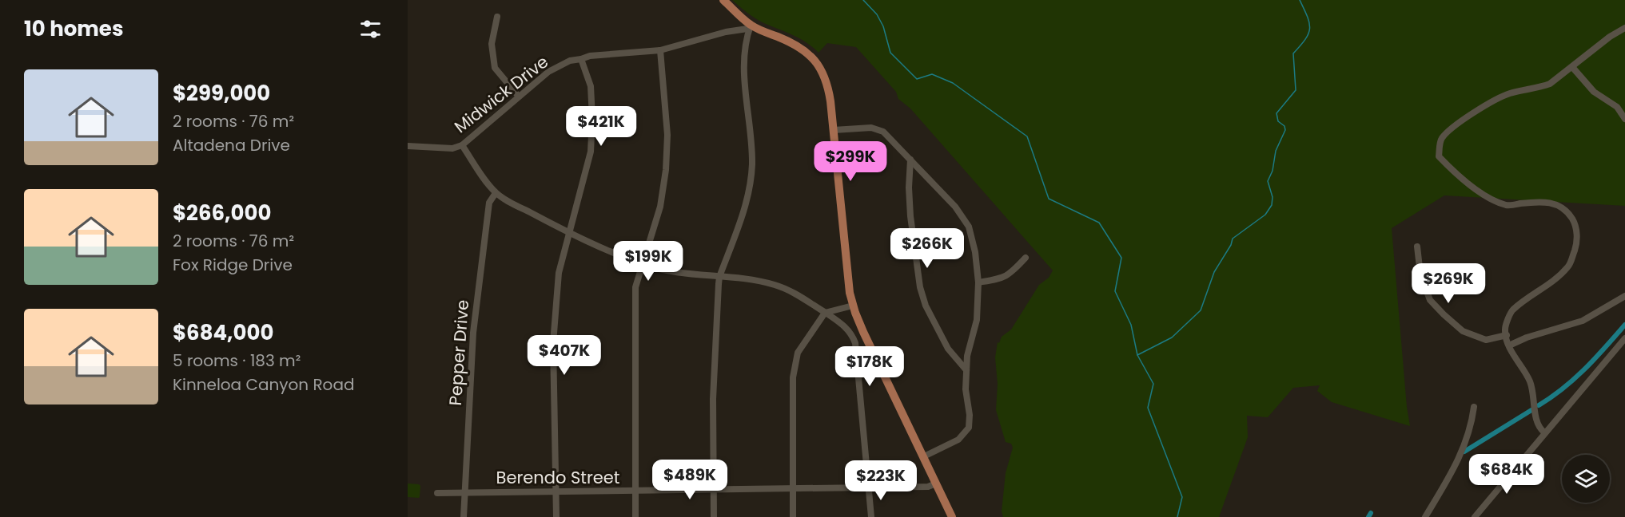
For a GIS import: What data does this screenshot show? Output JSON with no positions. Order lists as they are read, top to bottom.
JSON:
{
  "streets": {
    "street": ["Midwick Drive", "Pepper Drive", "Berendo Street"]
  },
  "crossings": [
    ["Pepper Drive", "Berendo Street"]
  ],
  "page": {
    "heading": "10 homes",
    "list": [
      {
        "name": "$299,000",
        "note": "2 rooms · 76 m² · Altadena Drive"
      },
      {
        "name": "$266,000",
        "note": "2 rooms · 76 m² · Fox Ridge Drive"
      },
      {
        "name": "$684,000",
        "note": "5 rooms · 183 m² · Kinneloa Canyon Road"
      }
    ],
    "price": [
      "$421K",
      "$299K",
      "$266K",
      "$199K",
      "$269K",
      "$407K",
      "$178K",
      "$684K",
      "$489K",
      "$223K"
    ]
  }
}
